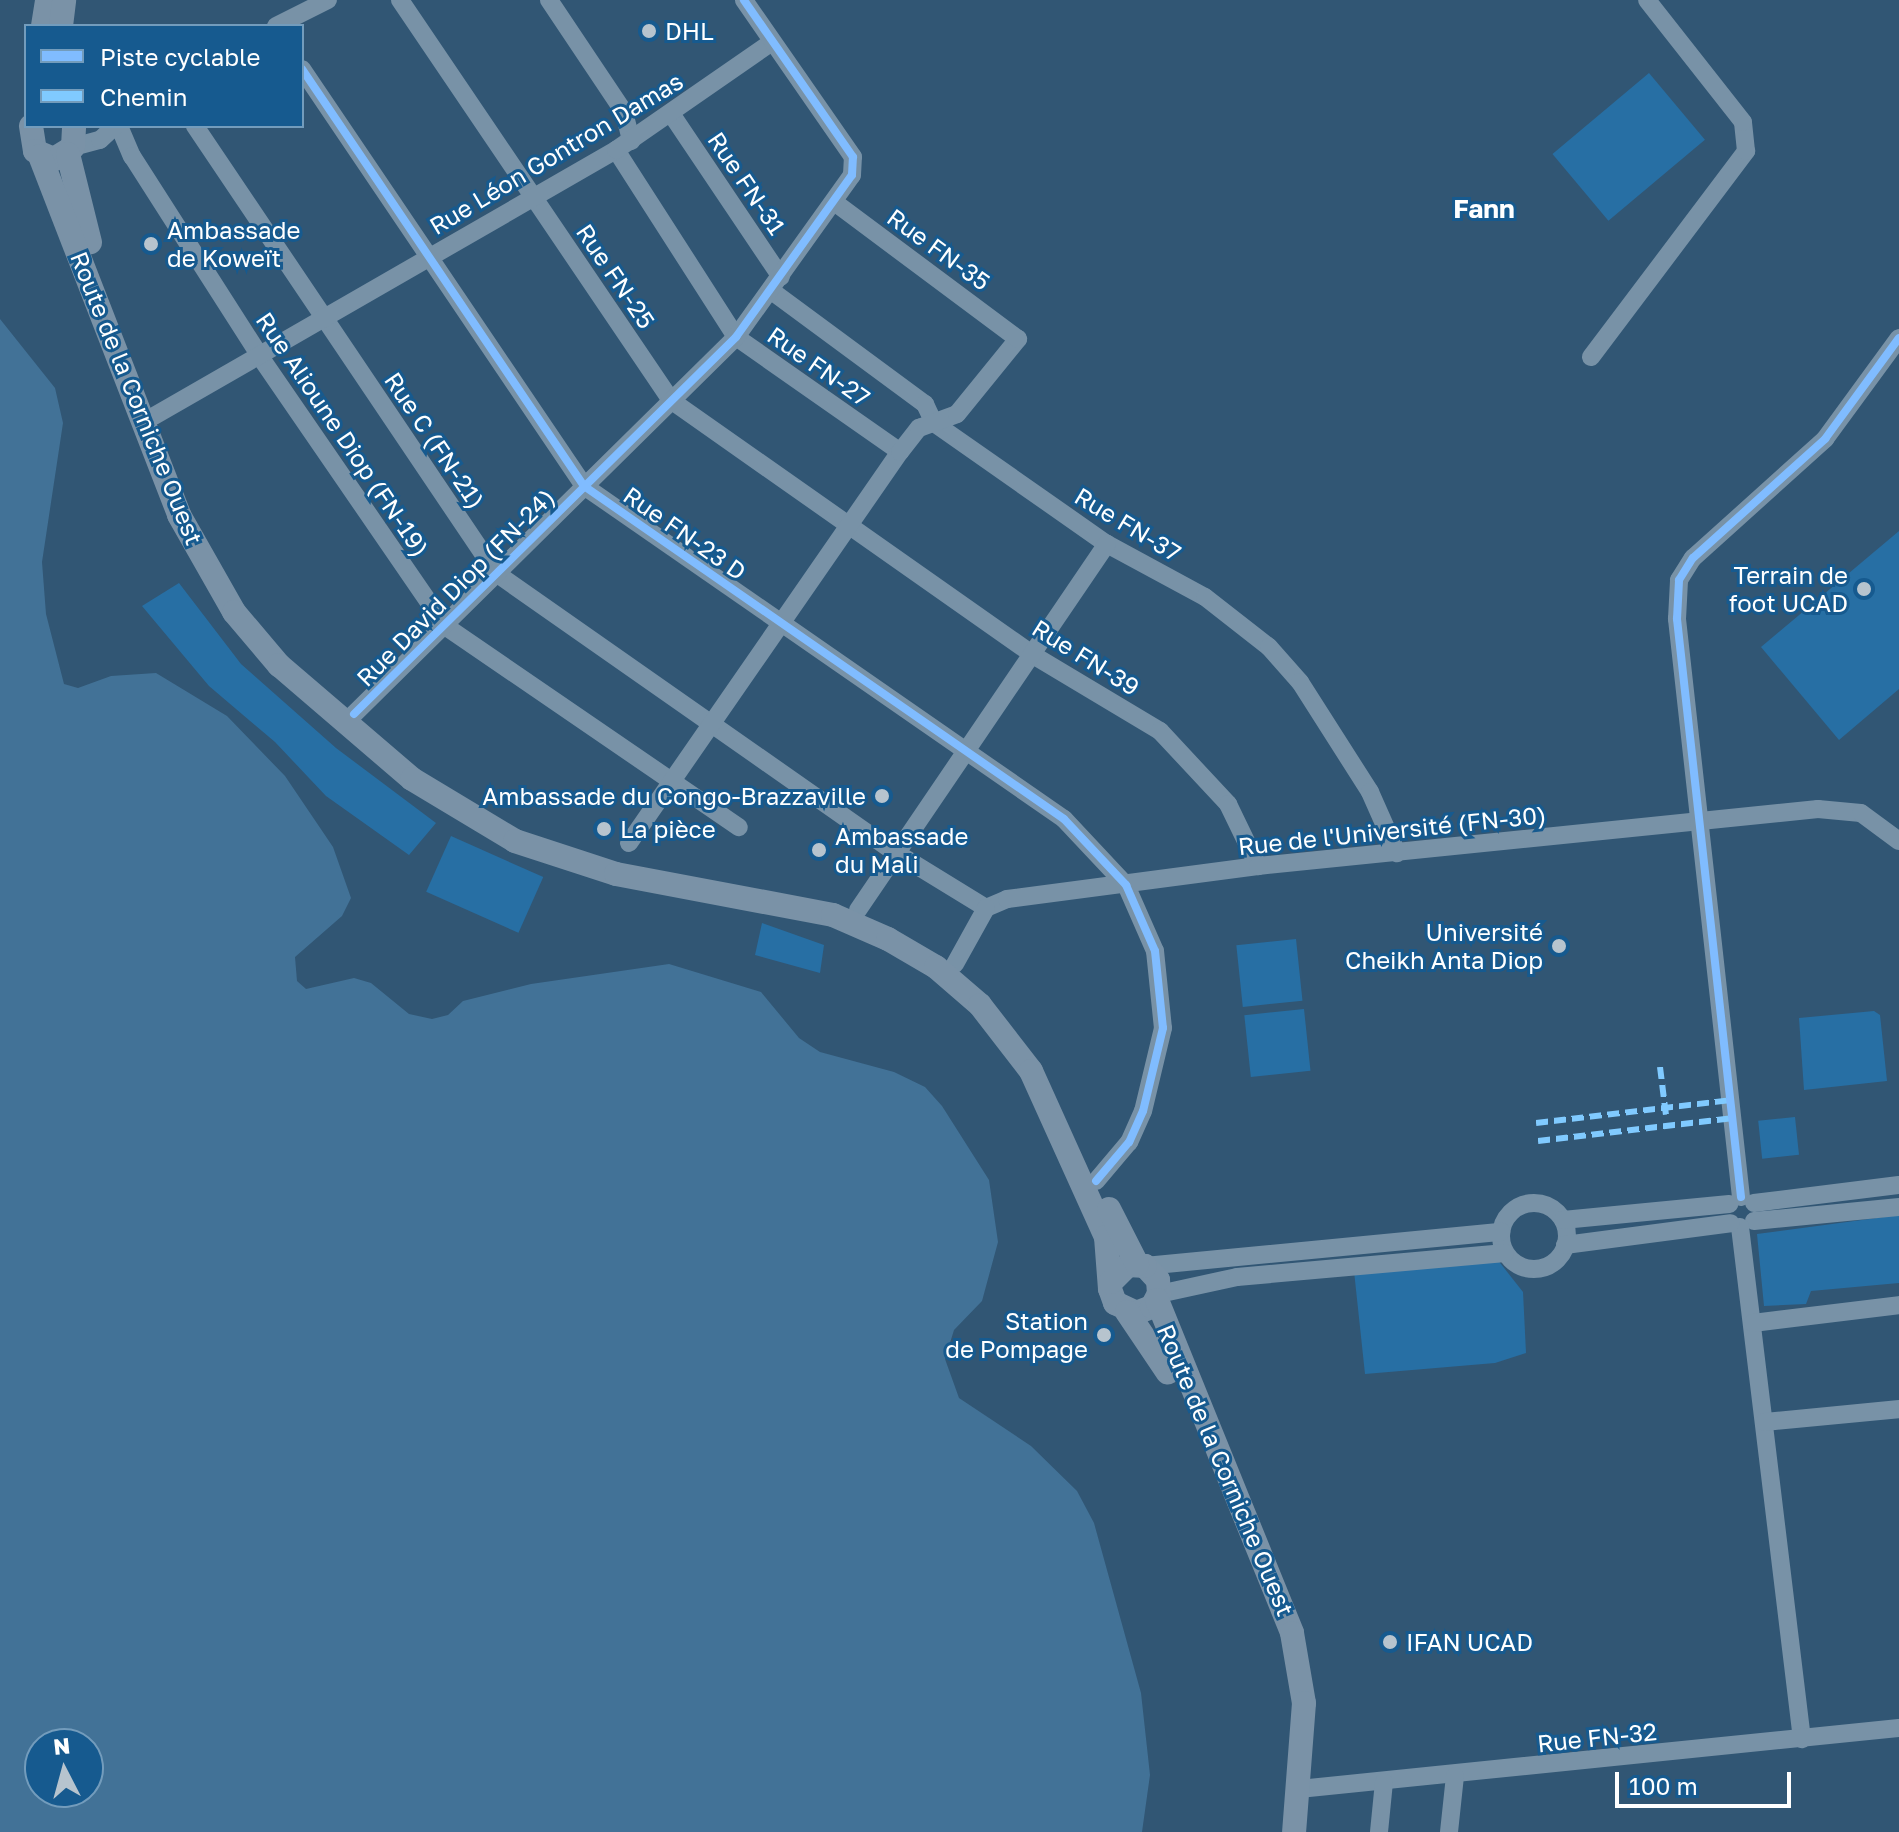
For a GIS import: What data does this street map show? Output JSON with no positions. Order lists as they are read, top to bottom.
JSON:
{
  "streets": {
    "highway": ["Route de la Corniche Ouest"],
    "street": [
      "Rue Léon Gontron Damas",
      "Rue FN-31",
      "Rue FN-35",
      "Rue FN-25",
      "Rue FN-27",
      "Rue Alioune Diop (FN-19)",
      "Rue C (FN-21)",
      "Rue FN-37",
      "Rue FN-23 D",
      "Rue David Diop (FN-24)",
      "Rue FN-39",
      "Rue de l'Université (FN-30)",
      "Rue FN-32"
    ]
  },
  "crossings": [
    ["Rue Léon Gontron Damas", "Rue FN-31"],
    ["Rue Léon Gontron Damas", "Rue FN-25"],
    ["Rue Léon Gontron Damas", "Rue FN-27"],
    ["Rue Léon Gontron Damas", "Route de la Corniche Ouest"],
    ["Rue Léon Gontron Damas", "Rue Alioune Diop (FN-19)"],
    ["Rue Léon Gontron Damas", "Rue C (FN-21)"],
    ["Rue Léon Gontron Damas", "Rue FN-23 D"],
    ["Rue Léon Gontron Damas", "Rue David Diop (FN-24)"],
    ["Rue FN-31", "Rue FN-37"],
    ["Rue FN-31", "Rue David Diop (FN-24)"],
    ["Rue FN-35", "Rue FN-37"],
    ["Rue FN-35", "Rue David Diop (FN-24)"],
    ["Rue FN-25", "Rue David Diop (FN-24)"],
    ["Rue FN-25", "Rue FN-39"],
    ["Rue FN-27", "Rue David Diop (FN-24)"],
    ["Route de la Corniche Ouest", "Rue FN-23 D"],
    ["Route de la Corniche Ouest", "Rue David Diop (FN-24)"],
    ["Route de la Corniche Ouest", "Rue FN-32"],
    ["Rue Alioune Diop (FN-19)", "Rue David Diop (FN-24)"],
    ["Rue C (FN-21)", "Rue David Diop (FN-24)"],
    ["Rue FN-37", "Rue David Diop (FN-24)"],
    ["Rue FN-37", "Rue de l'Université (FN-30)"],
    ["Rue FN-23 D", "Rue David Diop (FN-24)"],
    ["Rue FN-23 D", "Rue de l'Université (FN-30)"],
    ["Rue FN-39", "Rue de l'Université (FN-30)"]
  ],
  "districts": ["Fann"],
  "places": [
    "DHL",
    "Ambassade de Koweït",
    "Terrain de foot UCAD",
    "Ambassade du Congo-Brazzaville",
    "La pièce",
    "Ambassade du Mali",
    "Université Cheikh Anta Diop",
    "Station de Pompage",
    "IFAN UCAD"
  ],
  "legend": ["Piste cyclable", "Chemin"],
  "scale_bar": "100 m",
  "north": "top"
}
